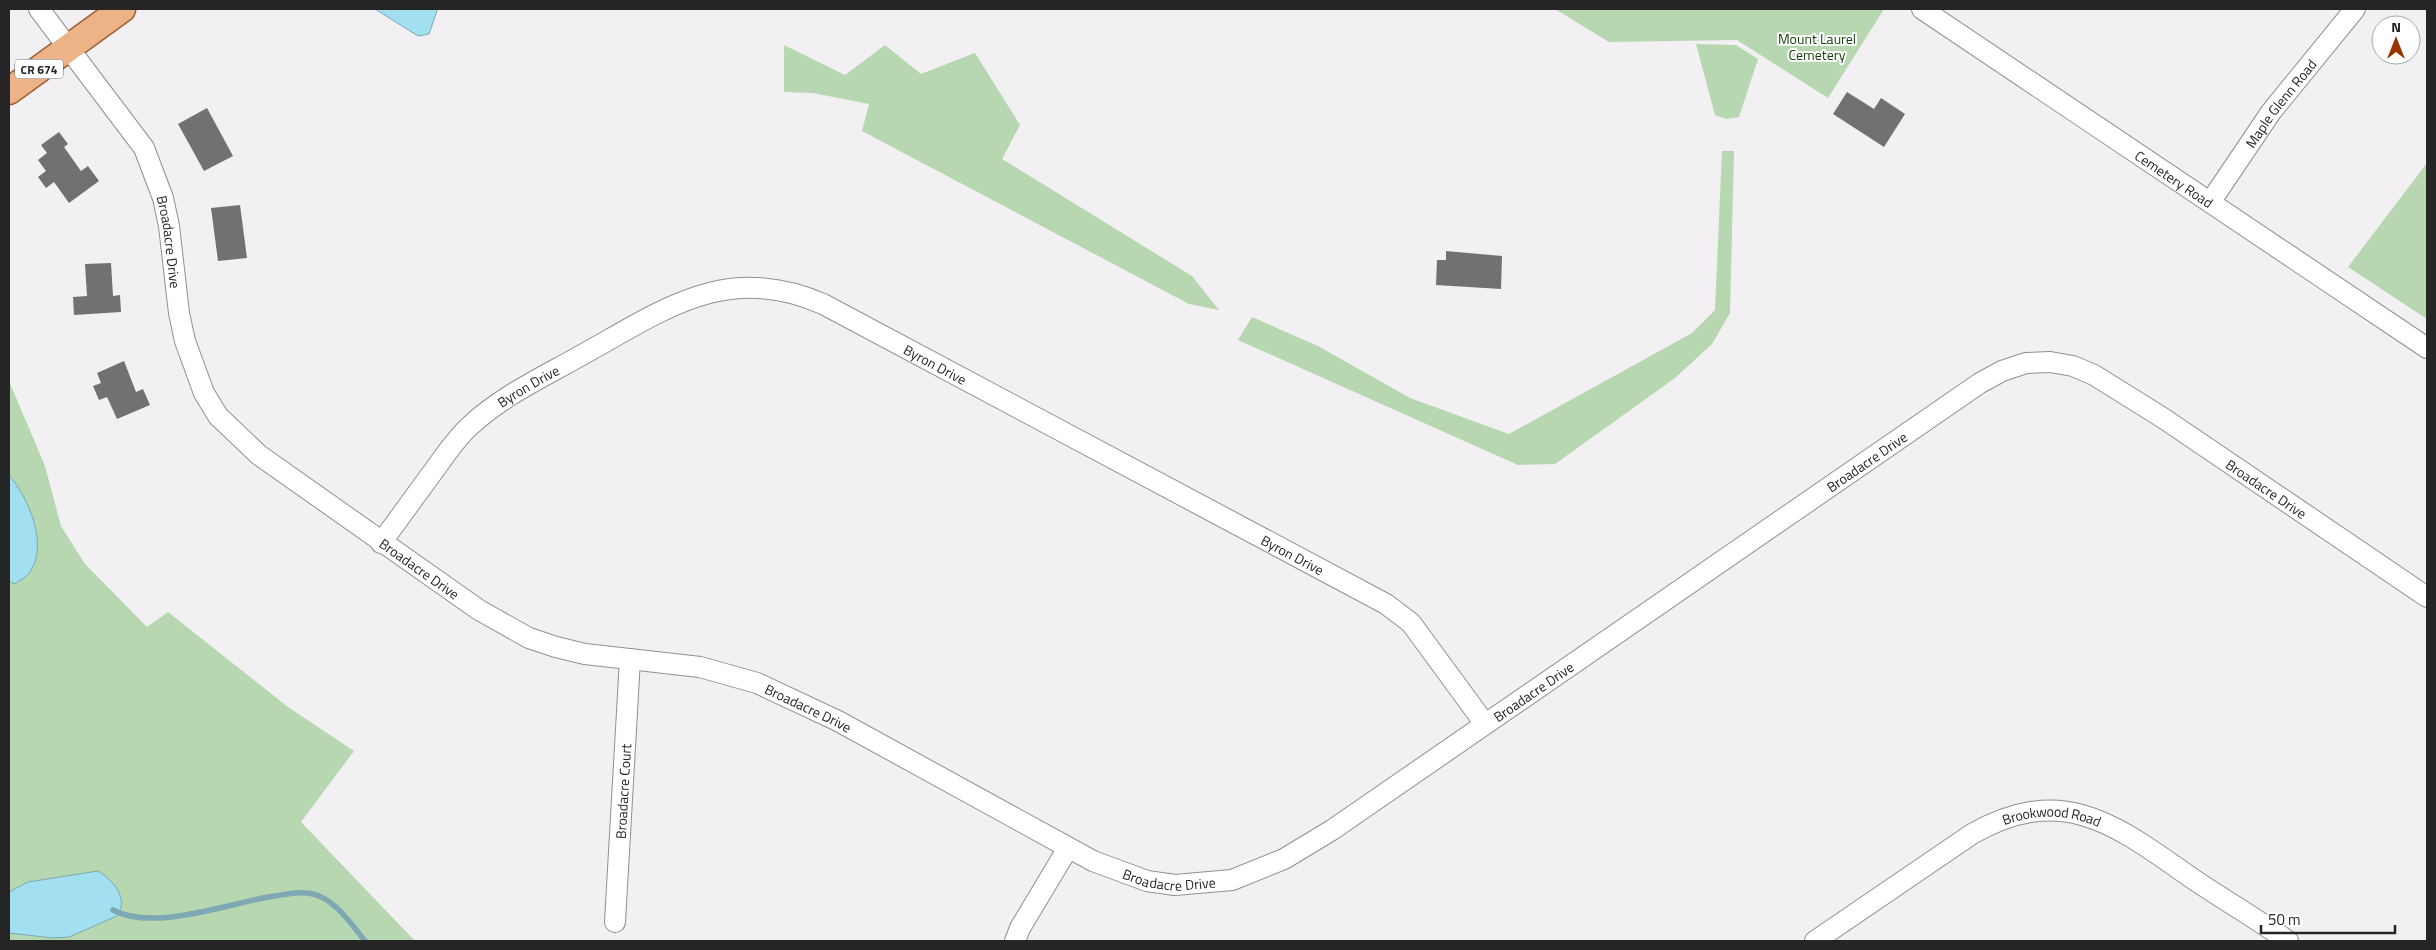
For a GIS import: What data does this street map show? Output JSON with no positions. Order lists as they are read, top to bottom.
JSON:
{
  "streets": {
    "main road": ["CR 674"],
    "street": [
      "Maple Glenn Road",
      "Cemetery Road",
      "Broadacre Drive",
      "Byron Drive",
      "Broadacre Court",
      "Brookwood Road"
    ]
  },
  "crossings": [
    ["CR 674", "Broadacre Drive"],
    ["Maple Glenn Road", "Cemetery Road"],
    ["Broadacre Drive", "Byron Drive"],
    ["Broadacre Drive", "Broadacre Court"]
  ],
  "parks": ["Mount Laurel Cemetery"],
  "scale_bar": "50 m",
  "north": "top"
}
